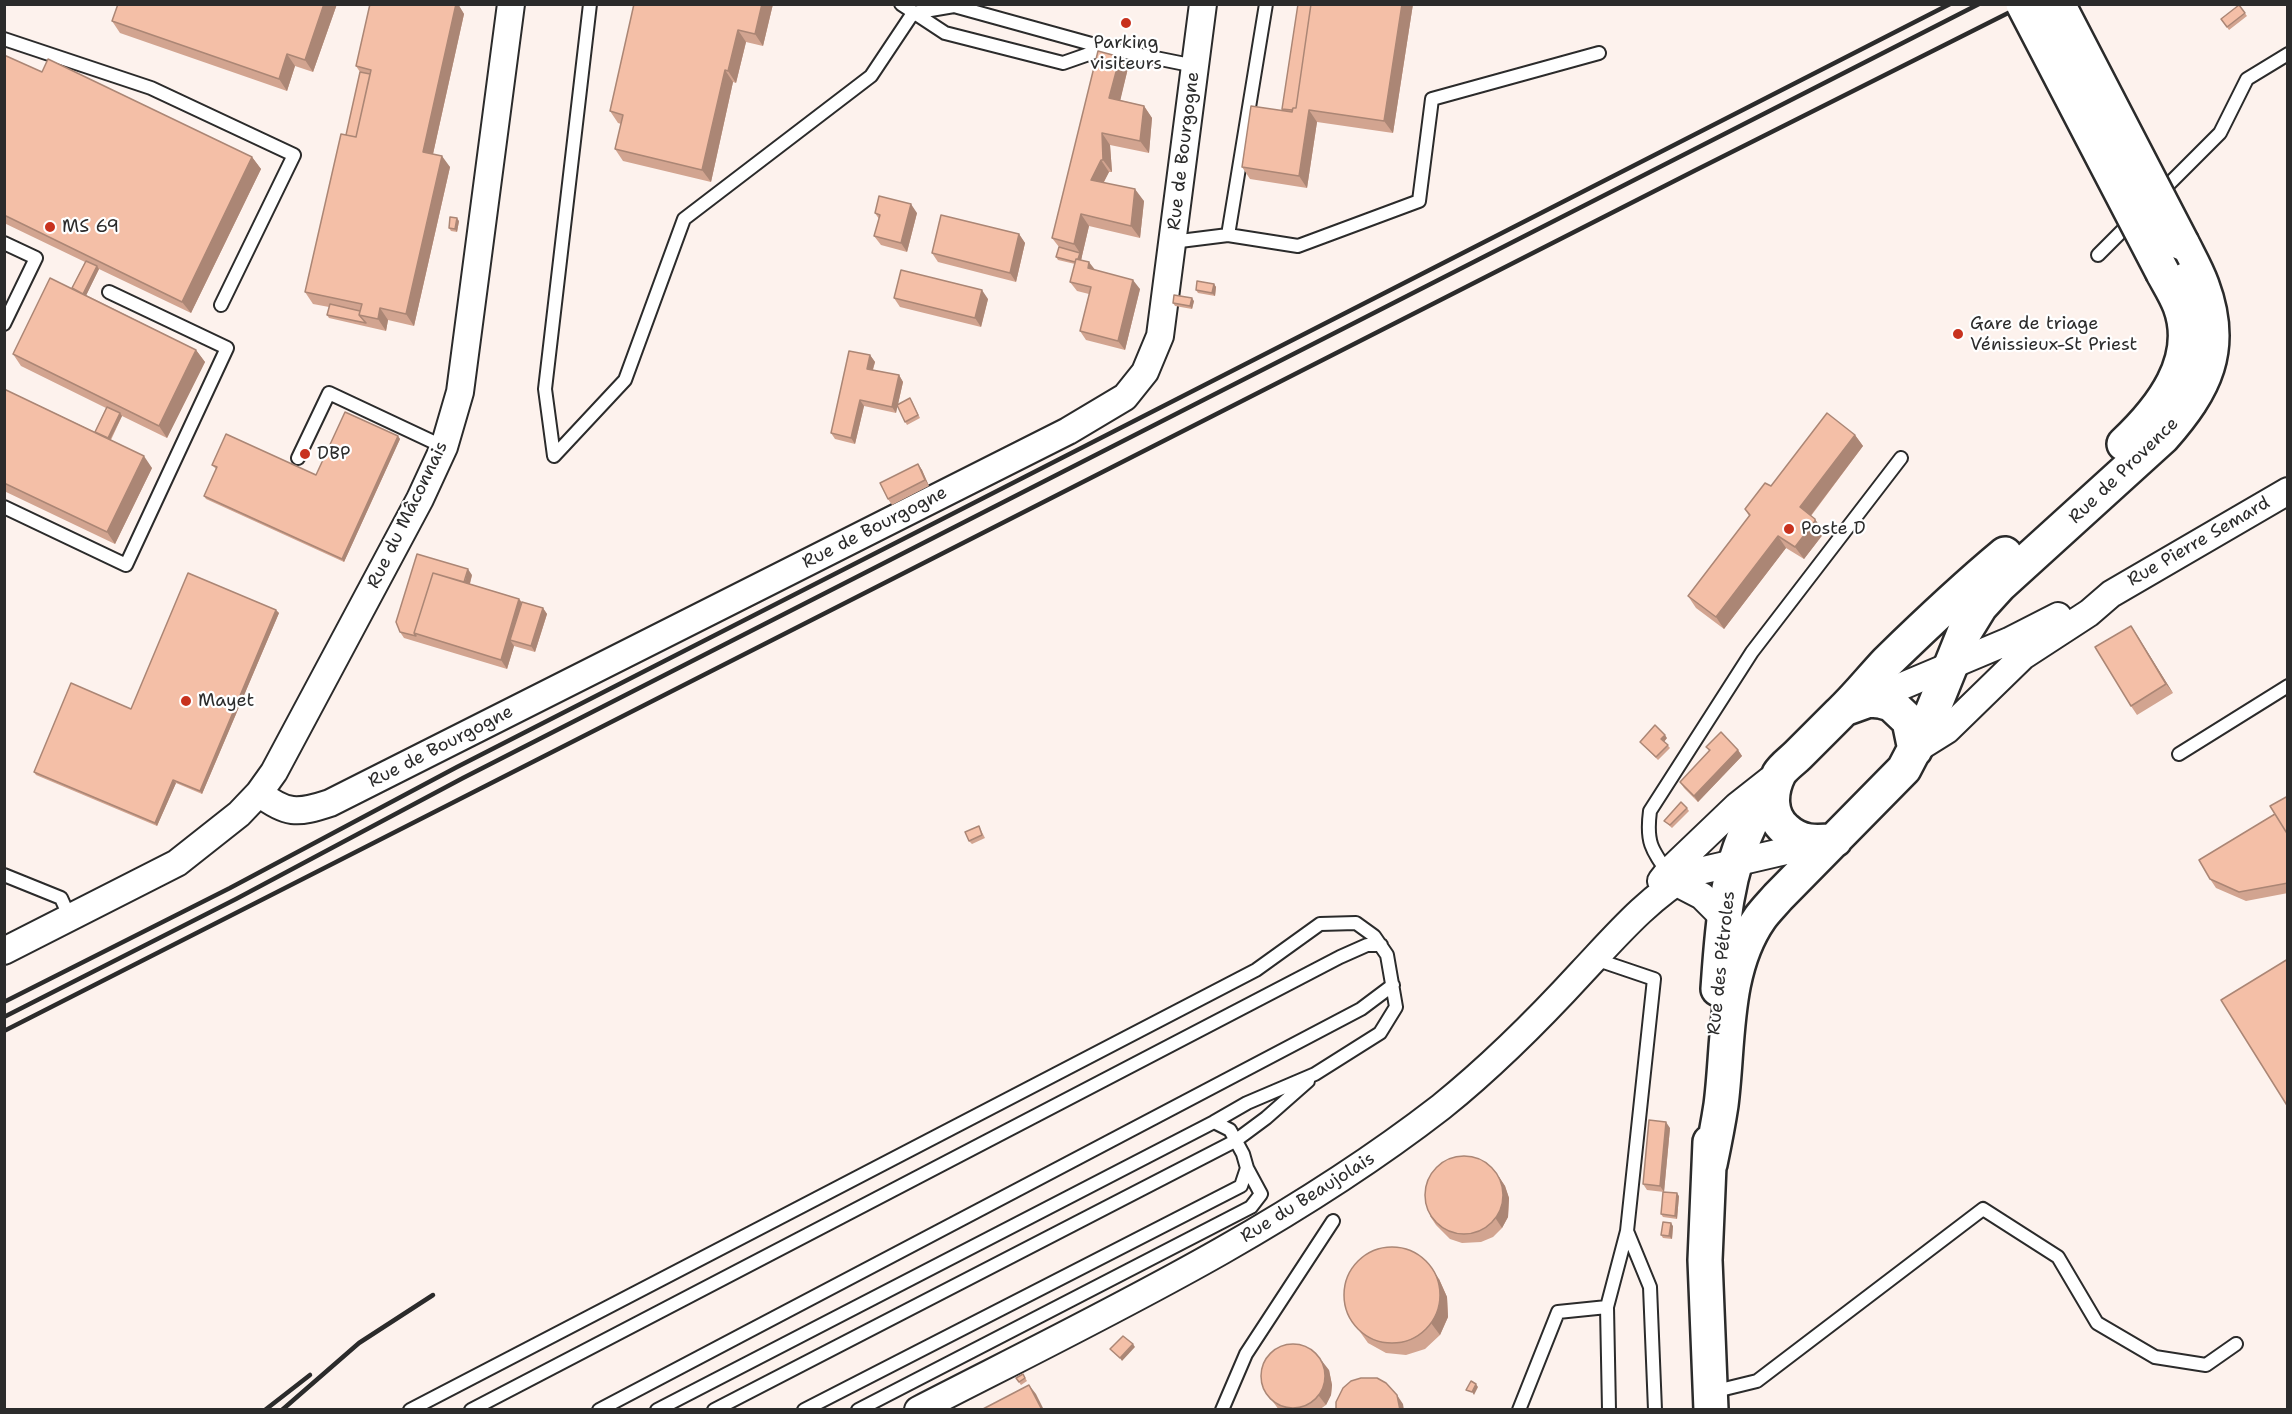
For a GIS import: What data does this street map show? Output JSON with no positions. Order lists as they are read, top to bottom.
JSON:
{
  "streets": {
    "main road": ["Rue de Provence", "Rue des Pétroles"],
    "street": [
      "Rue de Bourgogne",
      "Rue du Mâconnais",
      "Rue Pierre Semard",
      "Rue du Beaujolais"
    ]
  },
  "crossings": [
    ["Rue de Bourgogne", "Rue du Mâconnais"],
    ["Rue de Provence", "Rue Pierre Semard"],
    ["Rue de Provence", "Rue des Pétroles"],
    ["Rue de Provence", "Rue du Beaujolais"],
    ["Rue des Pétroles", "Rue du Beaujolais"]
  ],
  "places": [
    "Parking visiteurs",
    "MS 69",
    "Gare de triage Vénissieux-St Priest",
    "DBP",
    "Poste D",
    "Mayet"
  ]
}
